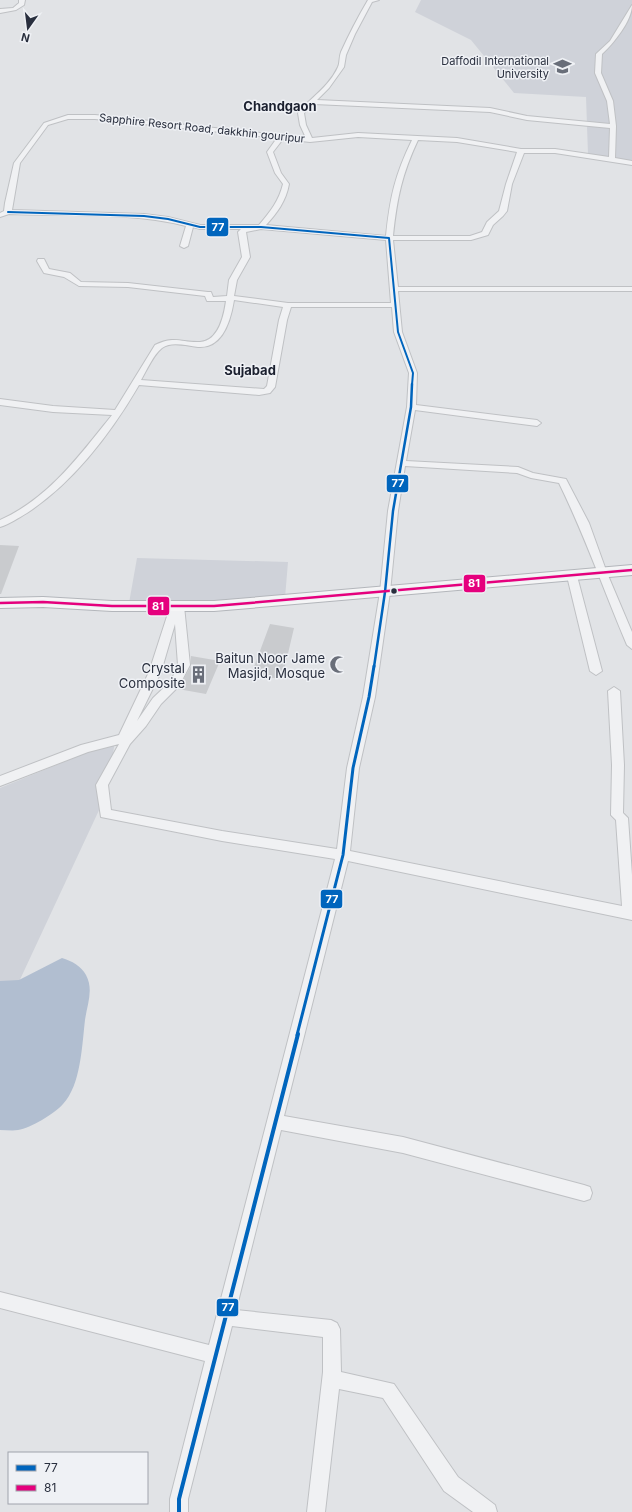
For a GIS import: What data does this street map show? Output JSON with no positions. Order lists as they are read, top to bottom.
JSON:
{
  "streets": {
    "street": ["Sapphire Resort Road, dakkhin gouripur"]
  },
  "districts": ["Chandgaon", "Sujabad"],
  "places": {
    "school or university": ["Daffodil International University"],
    "mosque": ["Baitun Noor Jame Masjid, Mosque"],
    "building": ["Crystal Composite"]
  },
  "lines": ["transit line 77", "transit line 81"],
  "legend": ["77", "81"],
  "north": "bottom"
}
